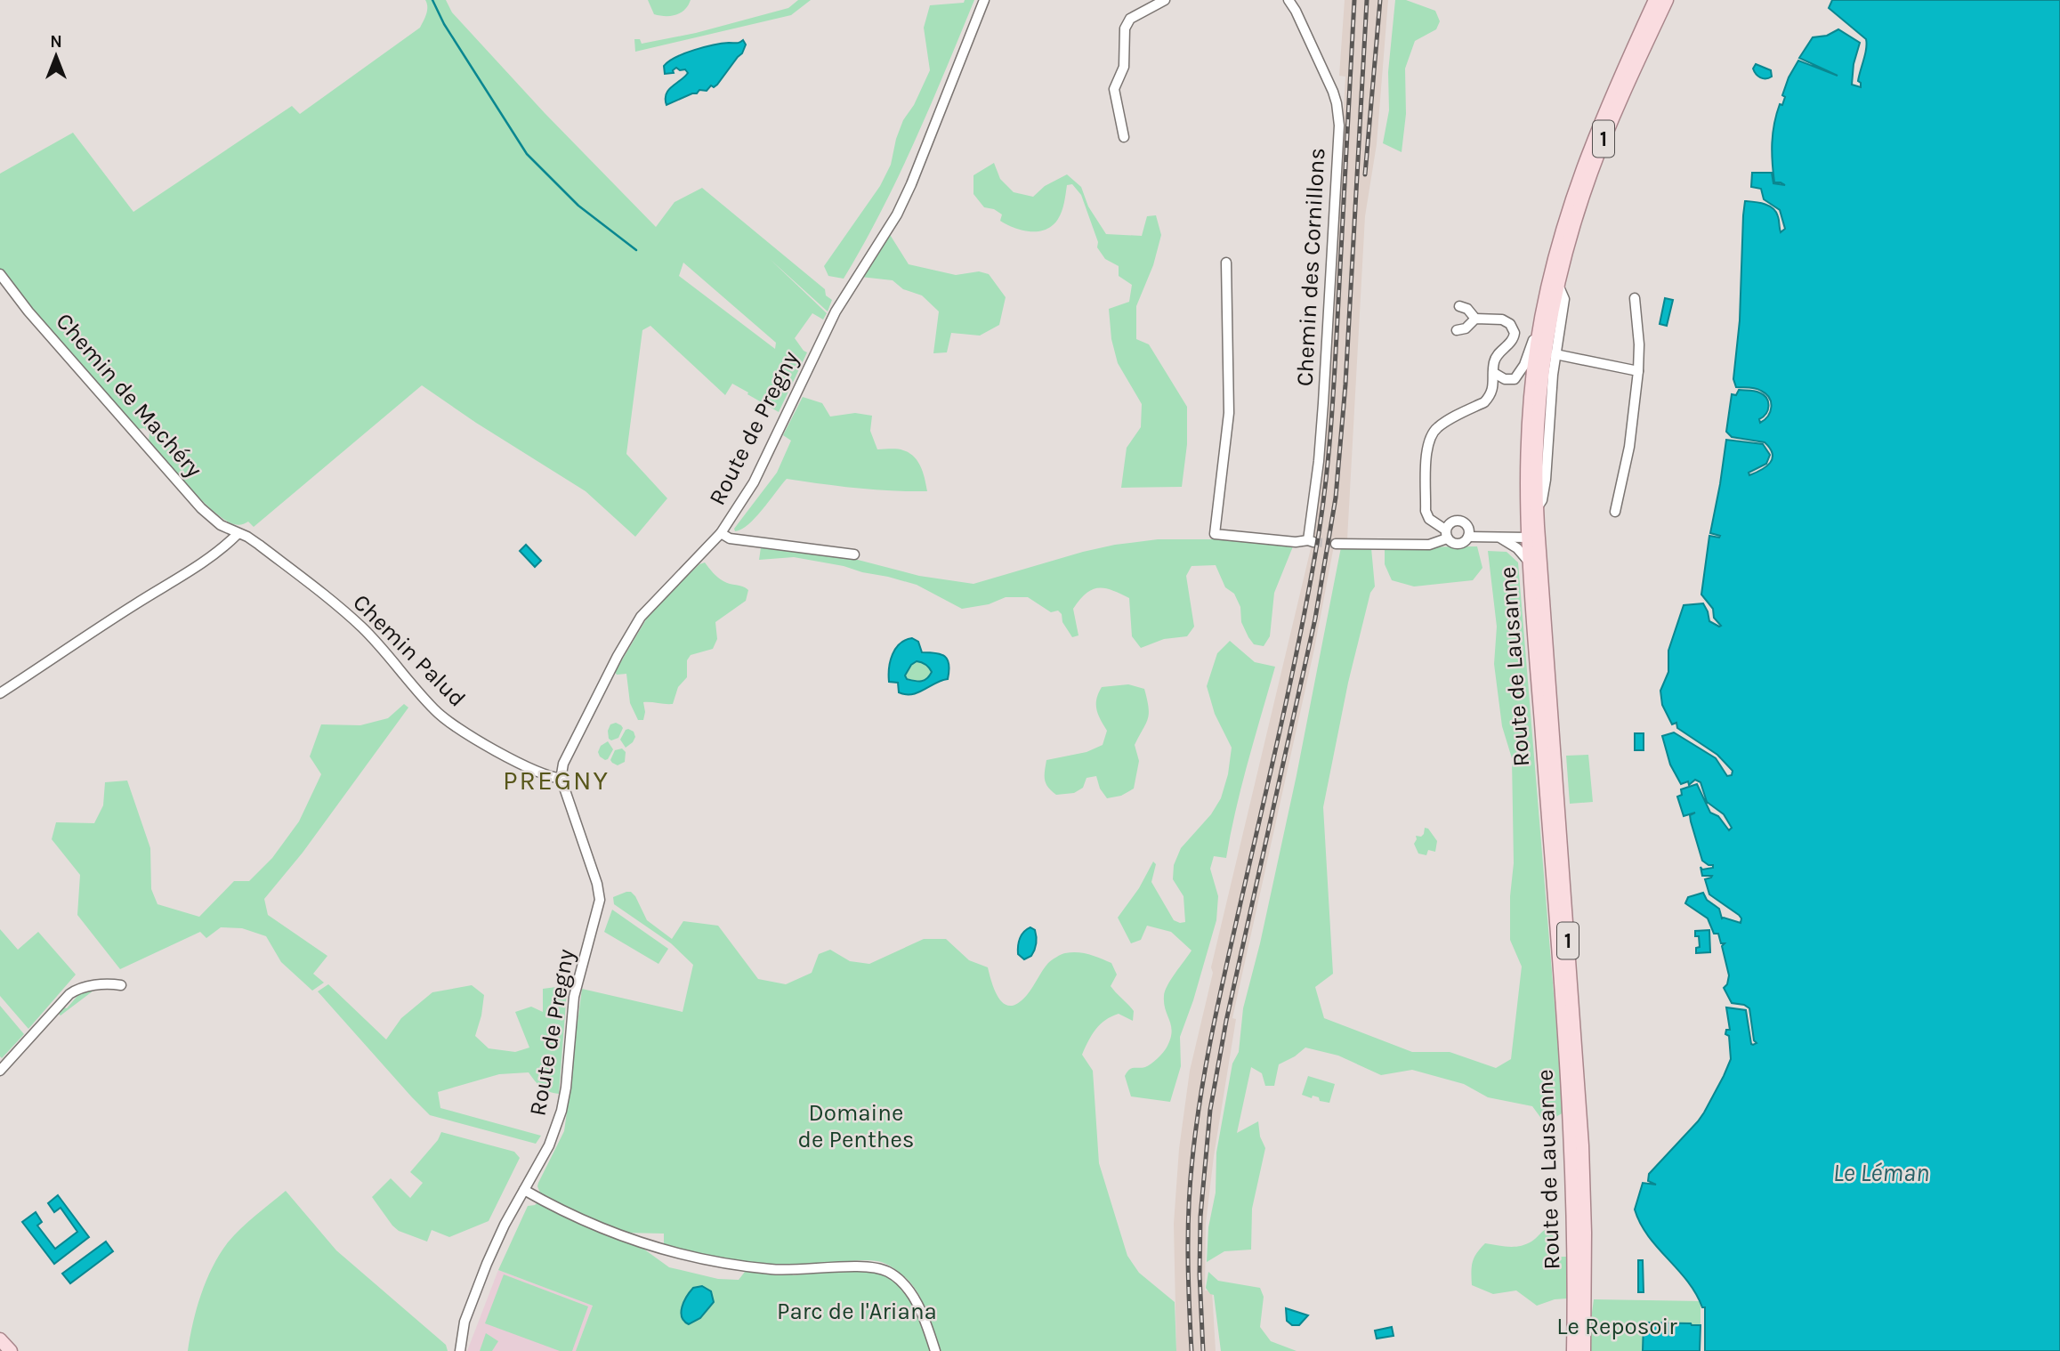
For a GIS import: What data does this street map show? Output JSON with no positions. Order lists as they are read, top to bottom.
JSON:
{
  "streets": {
    "main road": ["1", "Route de Lausanne"],
    "street": [
      "Chemin des Cornillons",
      "Chemin de Machéry",
      "Route de Pregny",
      "Chemin Palud"
    ]
  },
  "crossings": [
    ["Chemin de Machéry", "Chemin Palud"],
    ["Route de Pregny", "Chemin Palud"]
  ],
  "districts": ["PREGNY"],
  "water": ["Le Léman"],
  "parks": ["Domaine de Penthes", "Parc de l'Ariana", "Le Reposoir"],
  "north": "top"
}
